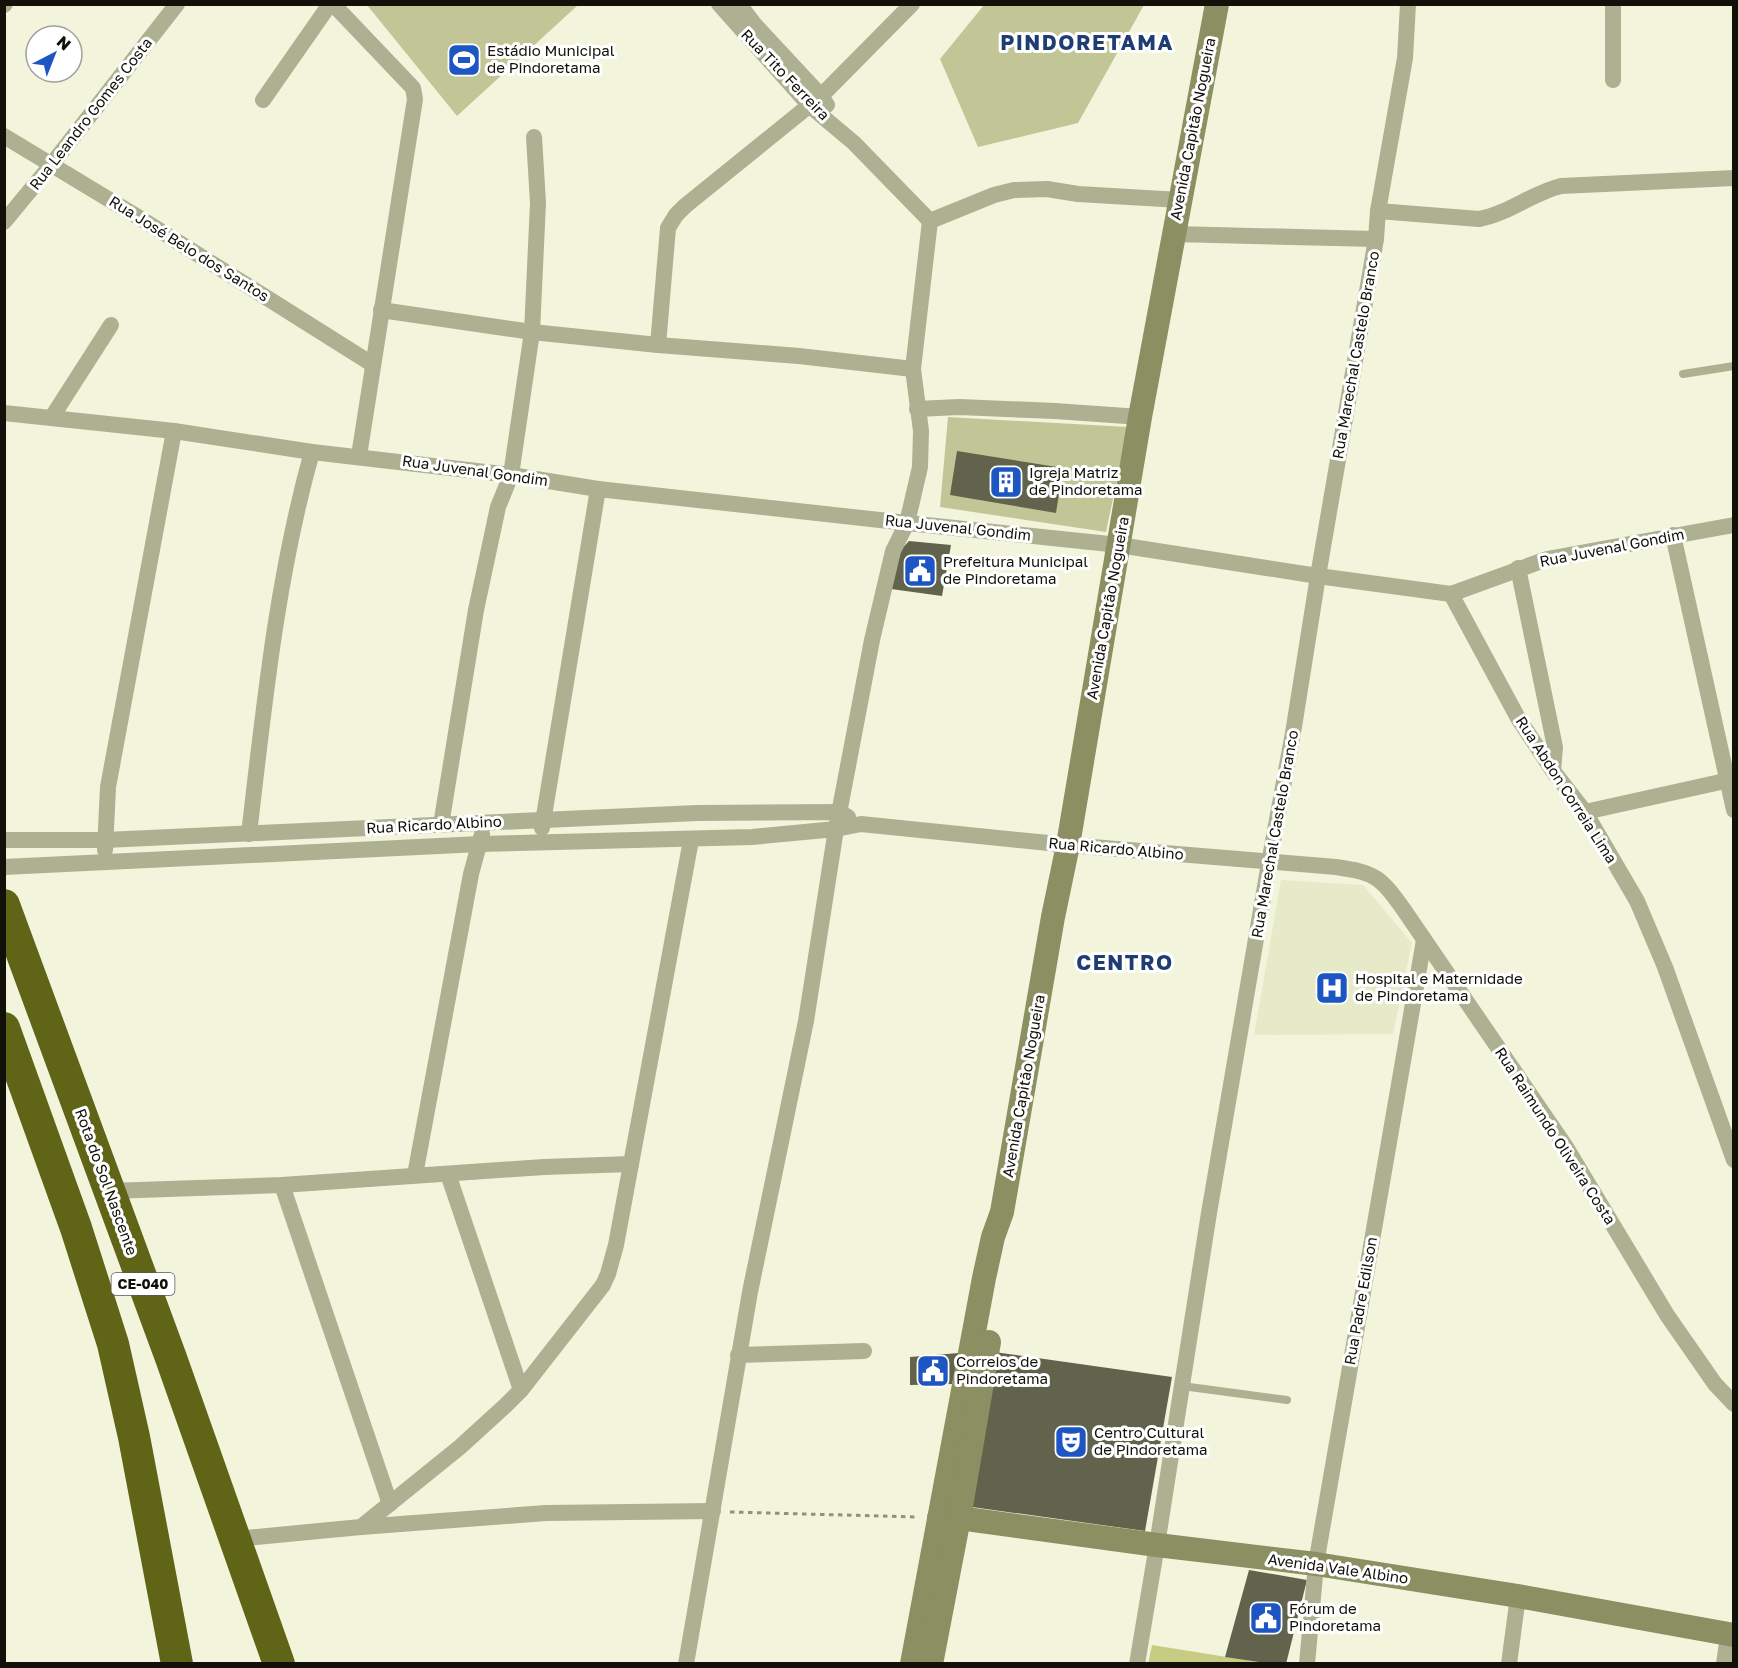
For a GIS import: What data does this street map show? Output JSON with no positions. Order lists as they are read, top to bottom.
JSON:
{
  "streets": {
    "highway": ["Rota do Sol Nascente", "CE-040"],
    "main road": ["Avenida Capitão Nogueira", "Avenida Vale Albino"],
    "street": [
      "Rua Tito Ferreira",
      "Rua Leandro Gomes Costa",
      "Rua José Belo dos Santos",
      "Rua Marechal Castelo Branco",
      "Rua Juvenal Gondim",
      "Rua Abdon Correia Lima",
      "Rua Ricardo Albino",
      "Rua Raimundo Oliveira Costa",
      "Rua Padre Edilson"
    ]
  },
  "crossings": [
    ["Rua Leandro Gomes Costa", "Rua José Belo dos Santos"],
    ["Avenida Capitão Nogueira", "Rua Juvenal Gondim"],
    ["Avenida Capitão Nogueira", "Rua Ricardo Albino"],
    ["Avenida Capitão Nogueira", "Avenida Vale Albino"],
    ["Rua Marechal Castelo Branco", "Rua Juvenal Gondim"],
    ["Rua Marechal Castelo Branco", "Rua Ricardo Albino"],
    ["Rua Marechal Castelo Branco", "Avenida Vale Albino"],
    ["Rua Juvenal Gondim", "Rua Abdon Correia Lima"],
    ["Rua Ricardo Albino", "Rua Raimundo Oliveira Costa"],
    ["Rua Raimundo Oliveira Costa", "Rua Padre Edilson"],
    ["Rua Padre Edilson", "Avenida Vale Albino"]
  ],
  "districts": ["PINDORETAMA", "CENTRO"],
  "places": {
    "sports": ["Estádio Municipal de Pindoretama"],
    "building": ["Igreja Matriz de Pindoretama"],
    "public building": ["Prefeitura Municipal de Pindoretama", "Correios de Pindoretama", "Fórum de Pindoretama"],
    "hospital": ["Hospital e Maternidade de Pindoretama"],
    "theatre": ["Centro Cultural de Pindoretama"]
  },
  "north": "top right"
}
